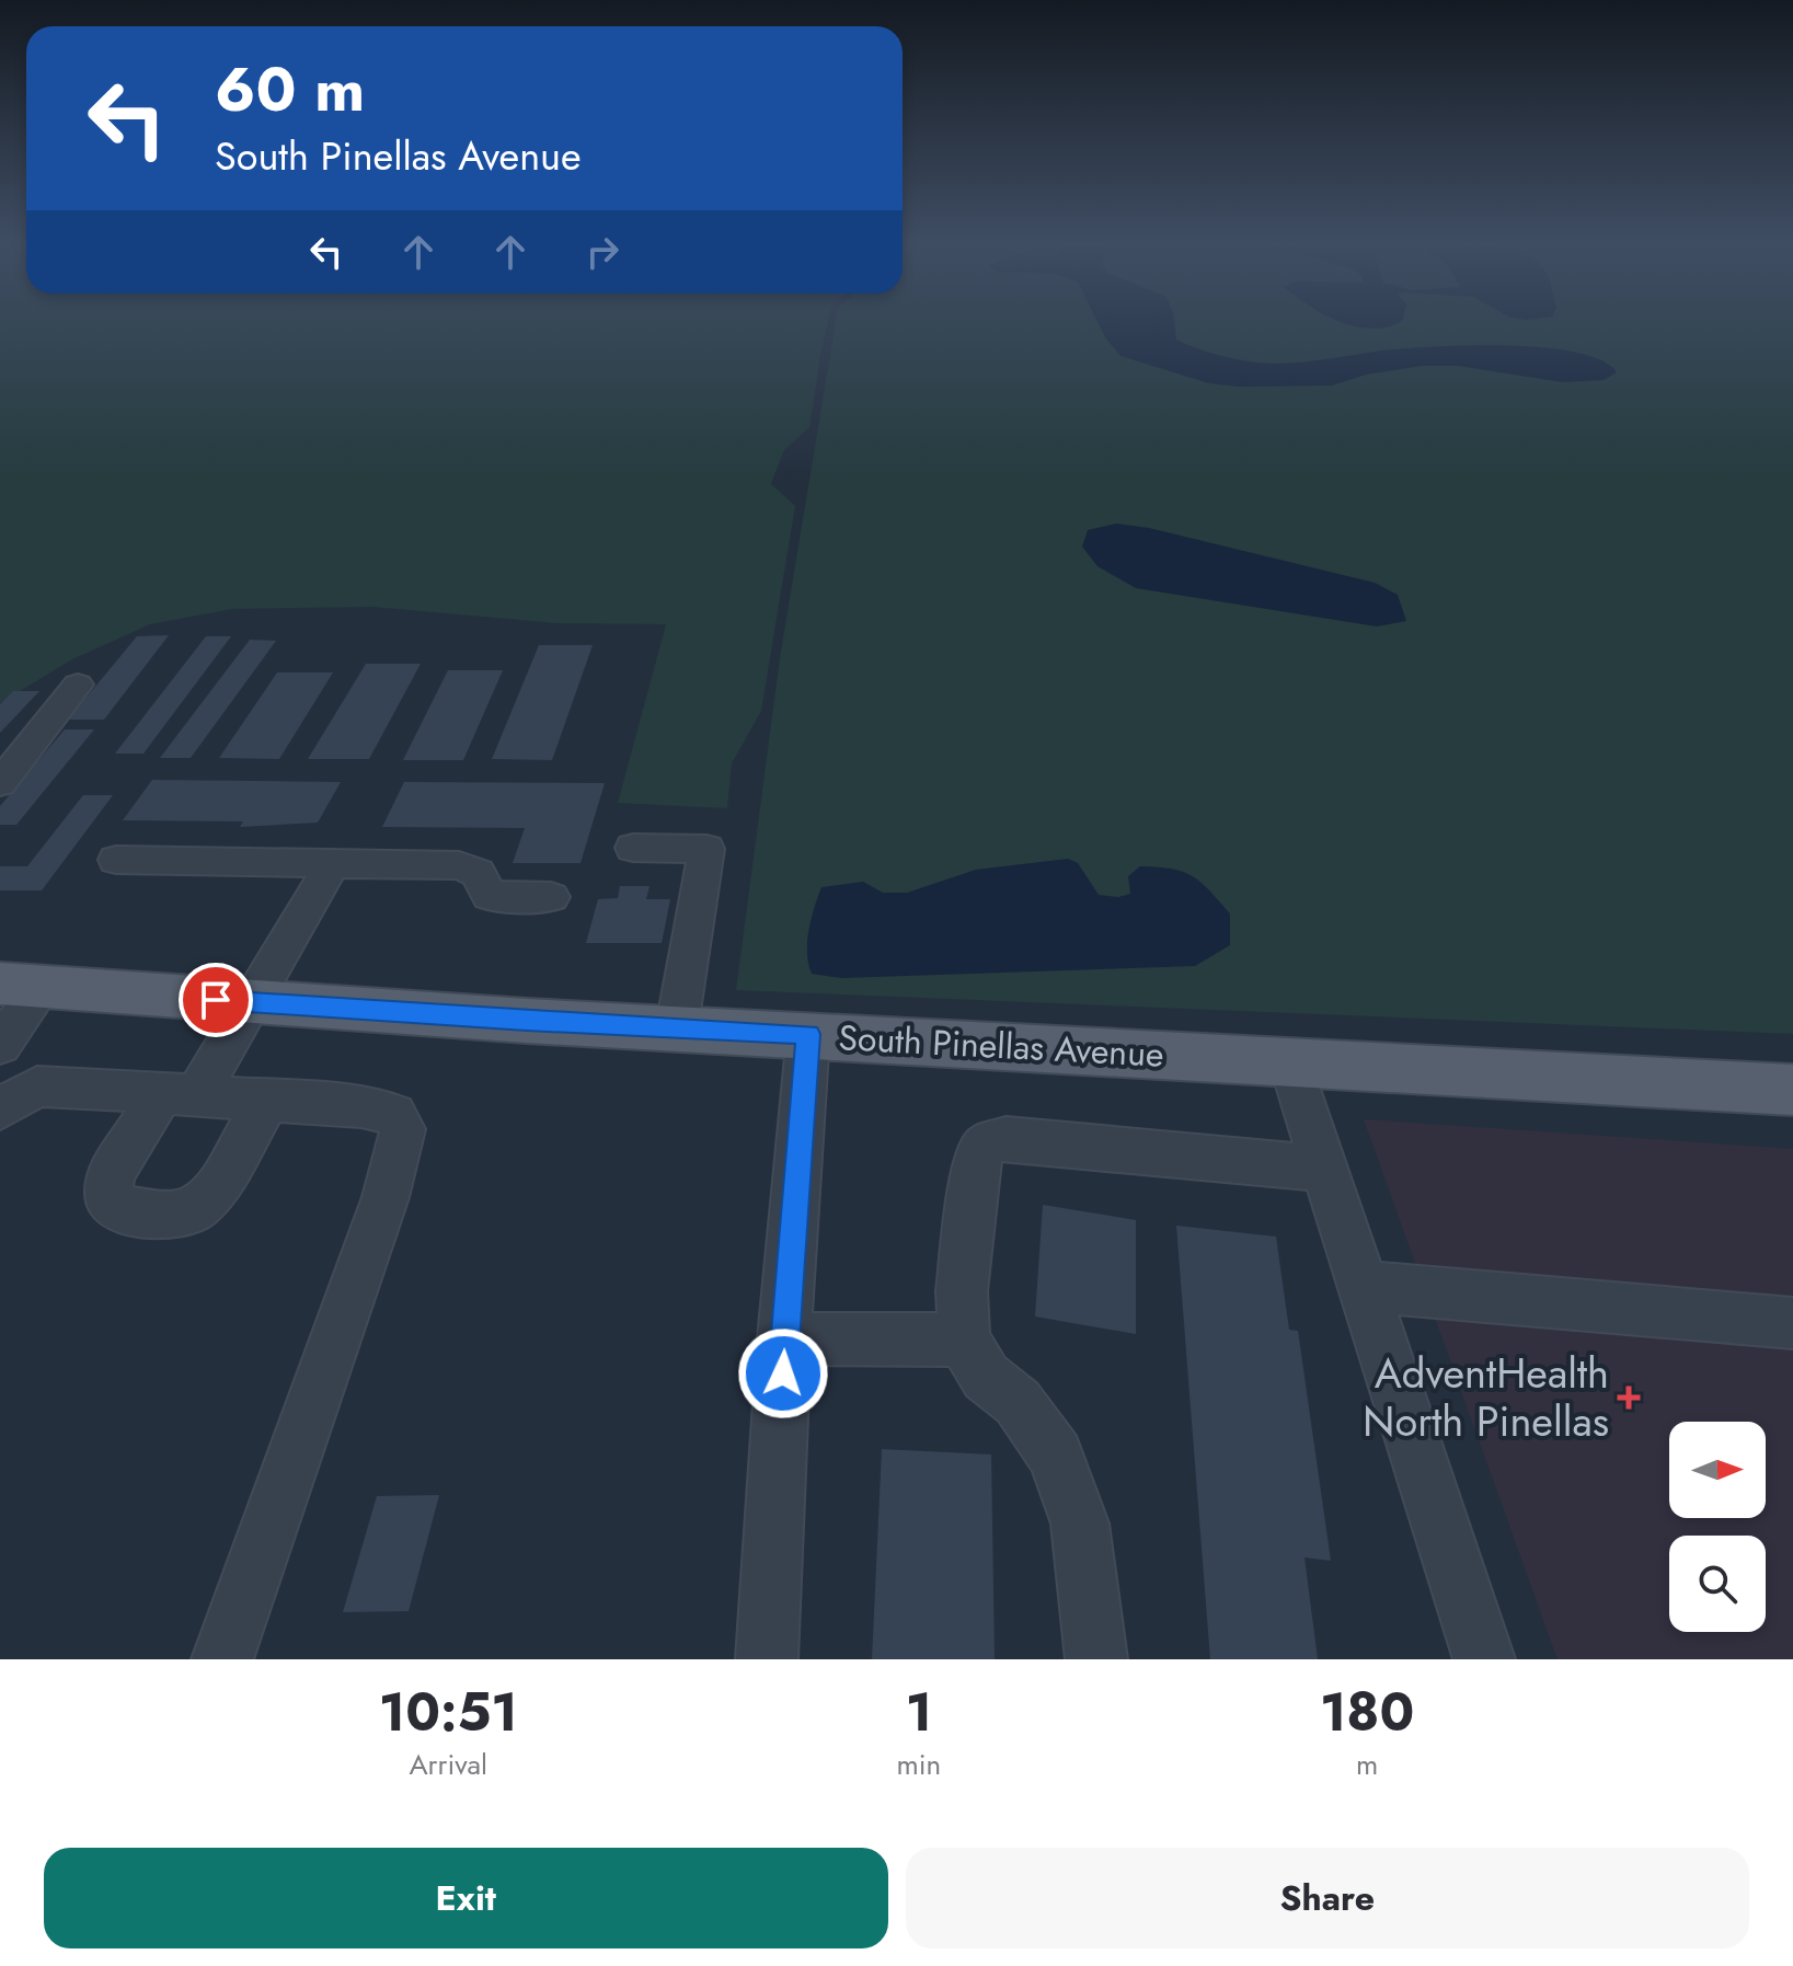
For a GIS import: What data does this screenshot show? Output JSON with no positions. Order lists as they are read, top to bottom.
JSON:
{
  "streets": {
    "main road": ["South Pinellas Avenue"]
  },
  "places": {
    "health": ["AdventHealth North Pinellas"]
  },
  "north": "right",
  "page": {
    "turn": ["60 m", "South Pinellas Avenue"],
    "eta": [
      "10:51",
      "Arrival",
      "1",
      "min",
      "180",
      "m"
    ],
    "buttons": ["Exit", "Share"]
  }
}
